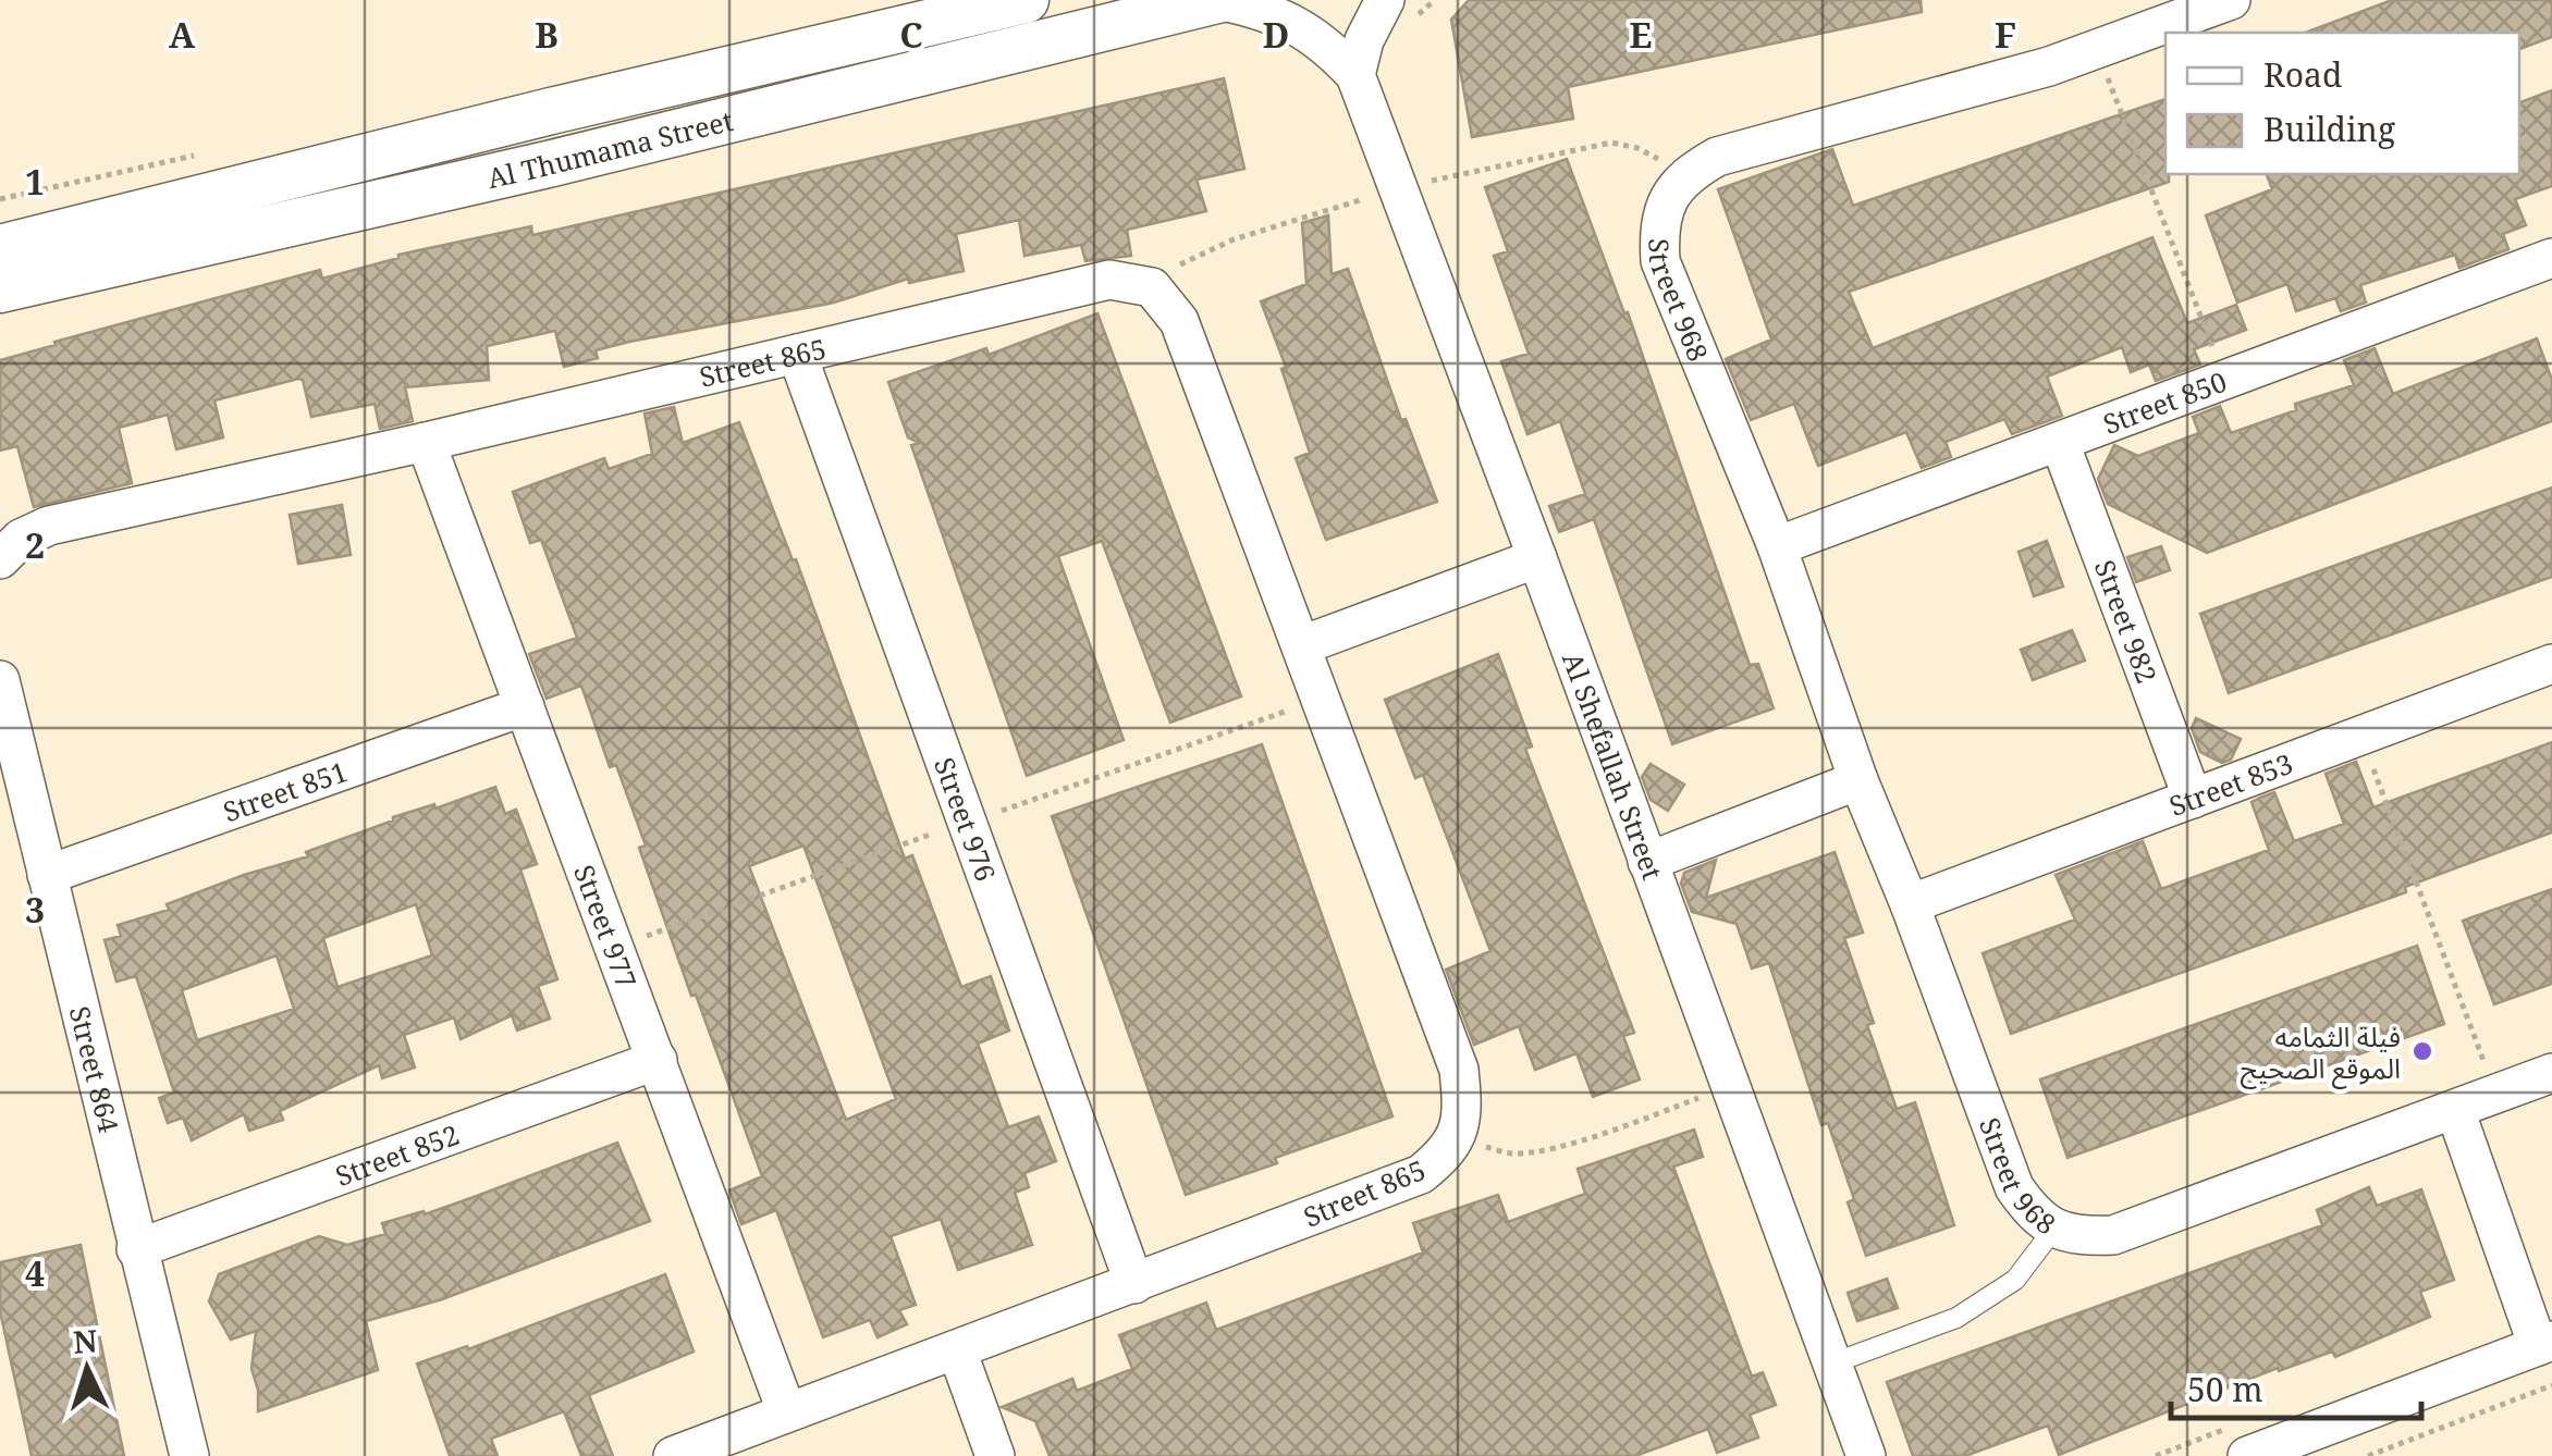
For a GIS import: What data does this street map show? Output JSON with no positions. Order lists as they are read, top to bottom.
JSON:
{
  "streets": {
    "street": [
      "Al Thumama Street",
      "Street 968",
      "Street 865",
      "Street 850",
      "Street 982",
      "Al Shefallah Street",
      "Street 853",
      "Street 851",
      "Street 976",
      "Street 977",
      "Street 864",
      "Street 852"
    ]
  },
  "crossings": [
    ["Al Thumama Street", "Al Shefallah Street"],
    ["Street 968", "Street 850"],
    ["Street 968", "Street 853"],
    ["Street 865", "Street 976"],
    ["Street 865", "Street 977"],
    ["Street 850", "Street 982"],
    ["Street 982", "Street 853"],
    ["Street 851", "Street 977"],
    ["Street 851", "Street 864"],
    ["Street 977", "Street 852"],
    ["Street 864", "Street 852"]
  ],
  "places": ["فيلة الثمامه الموقع الصحيح"],
  "legend": ["Road", "Building"],
  "scale_bar": "50 m",
  "north": "top",
  "grid": {
    "columns": [
      "A",
      "B",
      "C",
      "D",
      "E",
      "F"
    ],
    "rows": [
      "1",
      "2",
      "3",
      "4"
    ]
  }
}
